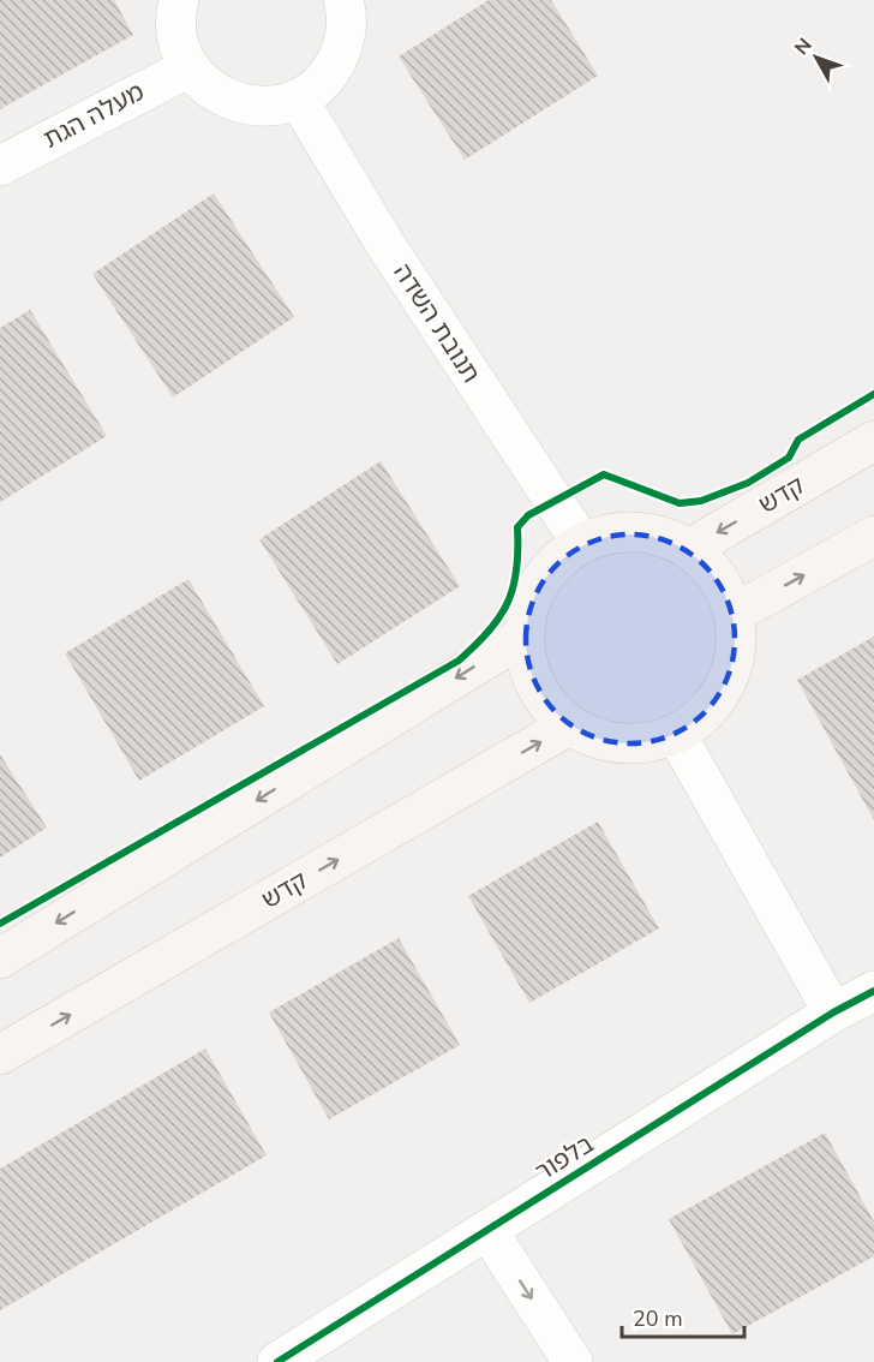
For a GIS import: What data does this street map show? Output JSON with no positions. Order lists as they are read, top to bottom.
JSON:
{
  "streets": {
    "main road": ["קדש"],
    "street": ["מעלה הגת", "תנובת השדה", "בלפור"]
  },
  "crossings": [
    ["תנובת השדה", "קדש"]
  ],
  "scale_bar": "20 m",
  "north": "top left"
}
